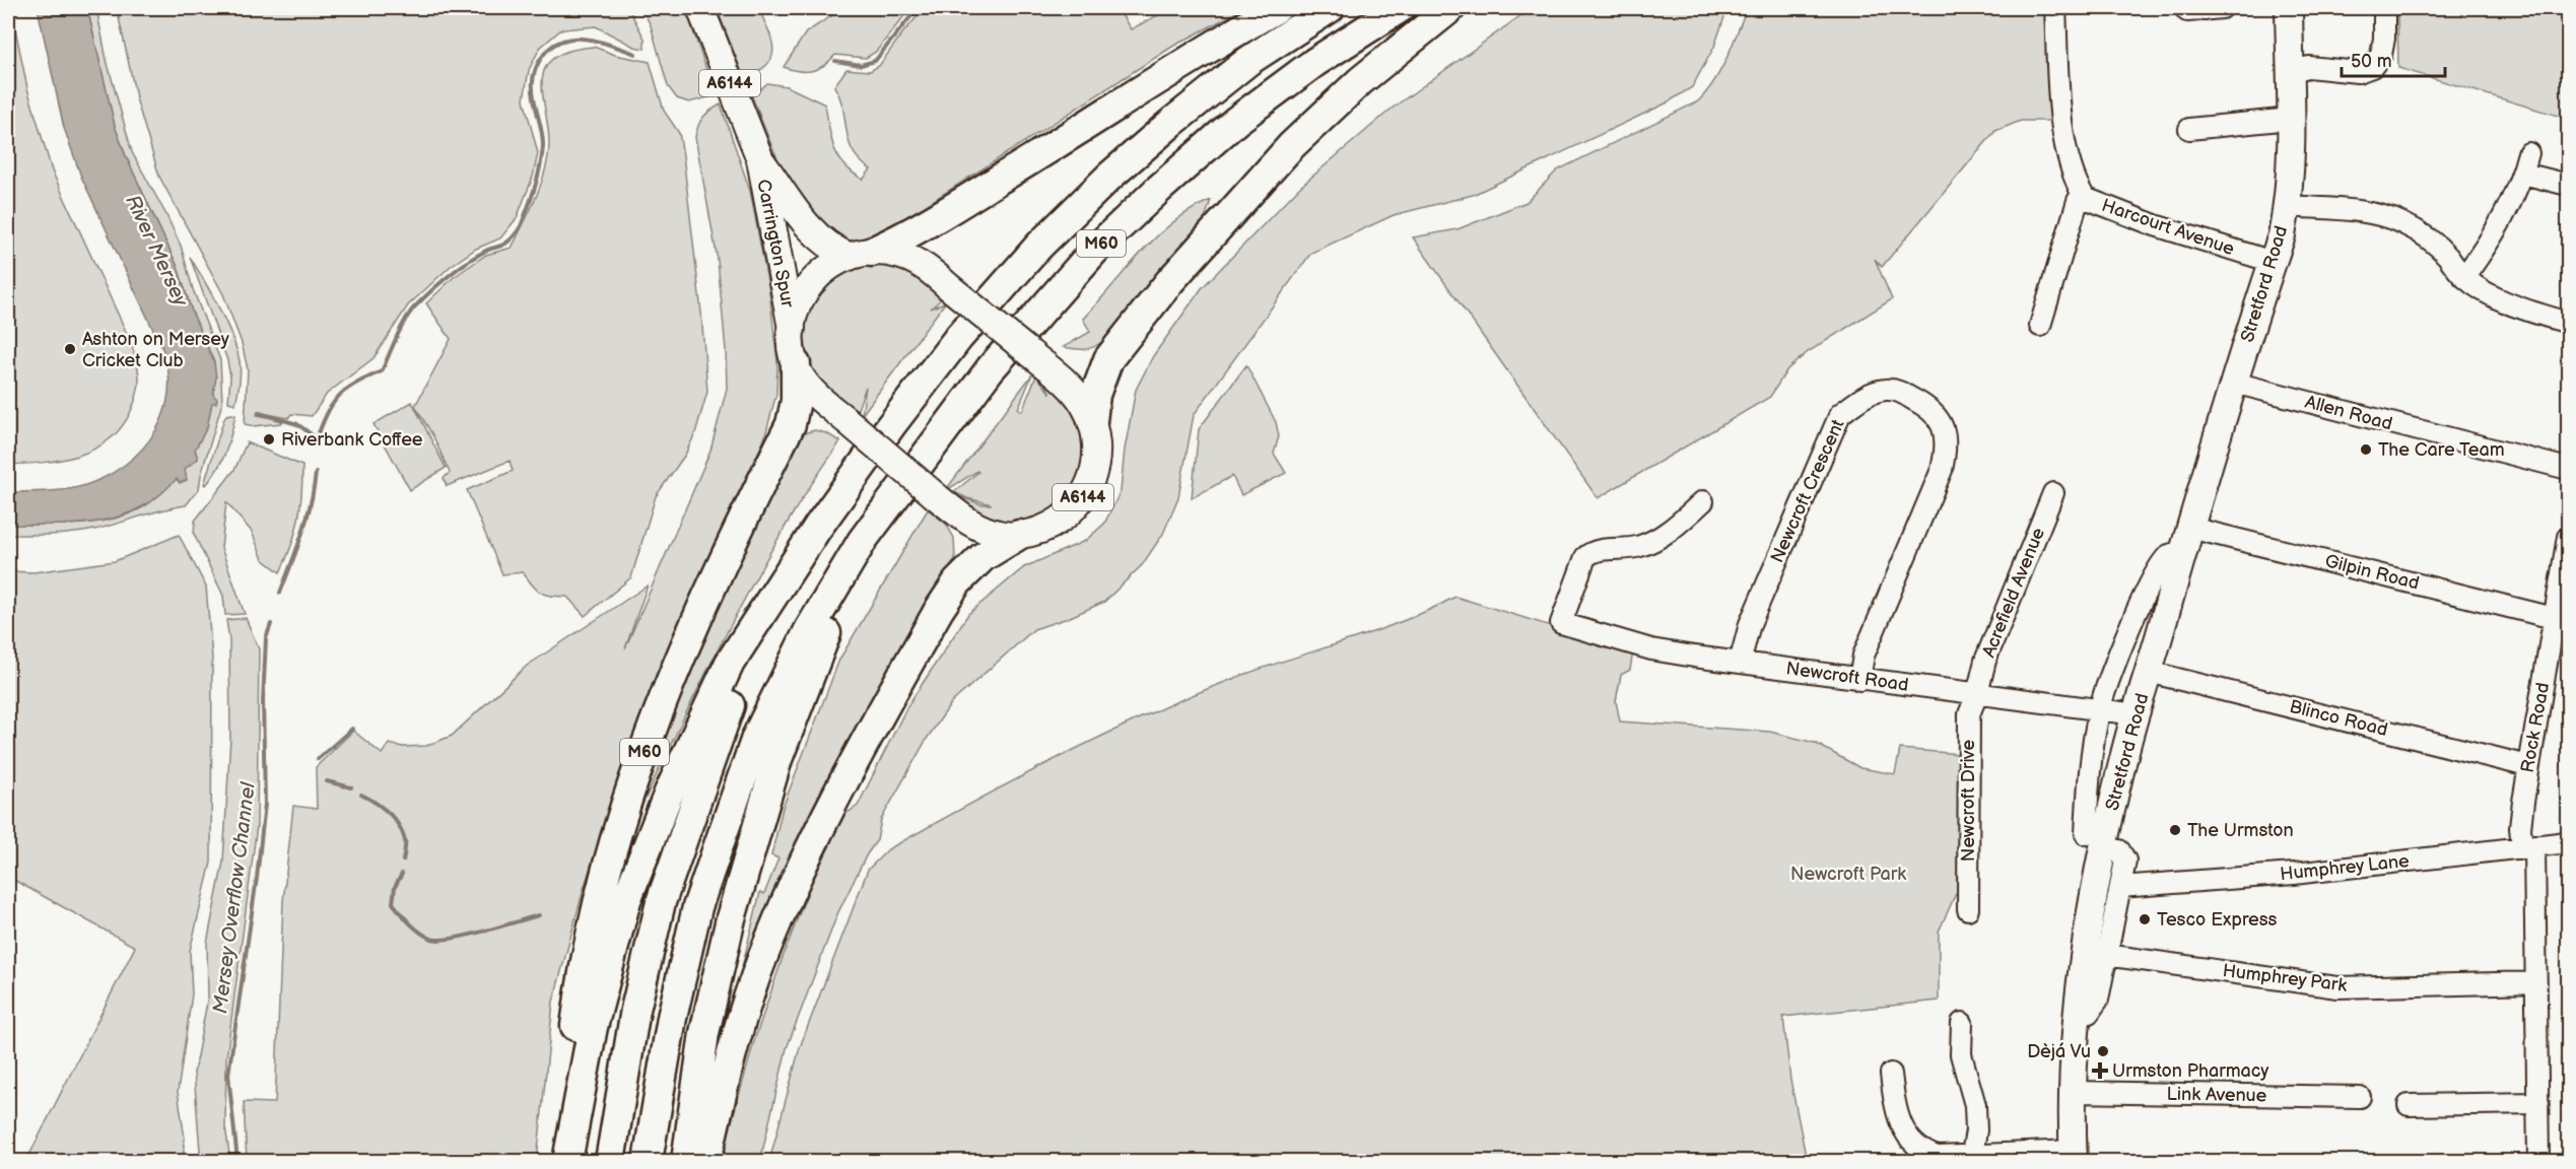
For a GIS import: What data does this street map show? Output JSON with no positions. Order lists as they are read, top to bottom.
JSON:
{
  "streets": {
    "highway": ["M60"],
    "main road": ["A6144", "Carrington Spur", "Stretford Road"],
    "street": [
      "Harcourt Avenue",
      "Allen Road",
      "Newcroft Crescent",
      "Gilpin Road",
      "Acrefield Avenue",
      "Newcroft Road",
      "Blinco Road",
      "Rock Road",
      "Newcroft Drive",
      "Humphrey Lane",
      "Humphrey Park",
      "Link Avenue"
    ]
  },
  "crossings": [
    ["A6144", "Carrington Spur"],
    ["A6144", "M60"],
    ["Harcourt Avenue", "Stretford Road"],
    ["Stretford Road", "Allen Road"],
    ["Stretford Road", "Gilpin Road"],
    ["Stretford Road", "Newcroft Road"],
    ["Stretford Road", "Blinco Road"],
    ["Stretford Road", "Link Avenue"],
    ["Newcroft Crescent", "Newcroft Road"],
    ["Gilpin Road", "Rock Road"],
    ["Acrefield Avenue", "Newcroft Road"],
    ["Acrefield Avenue", "Newcroft Drive"],
    ["Newcroft Road", "Newcroft Drive"],
    ["Blinco Road", "Rock Road"],
    ["Rock Road", "Humphrey Lane"]
  ],
  "water": ["River Mersey", "Mersey Overflow Channel"],
  "parks": ["Newcroft Park"],
  "places": {
    "other": [
      "Ashton on Mersey Cricket Club",
      "Riverbank Coffee",
      "The Care Team",
      "The Urmston",
      "Tesco Express",
      "Dèjá Vu"
    ],
    "health": ["Urmston Pharmacy"]
  },
  "scale_bar": "50 m"
}
